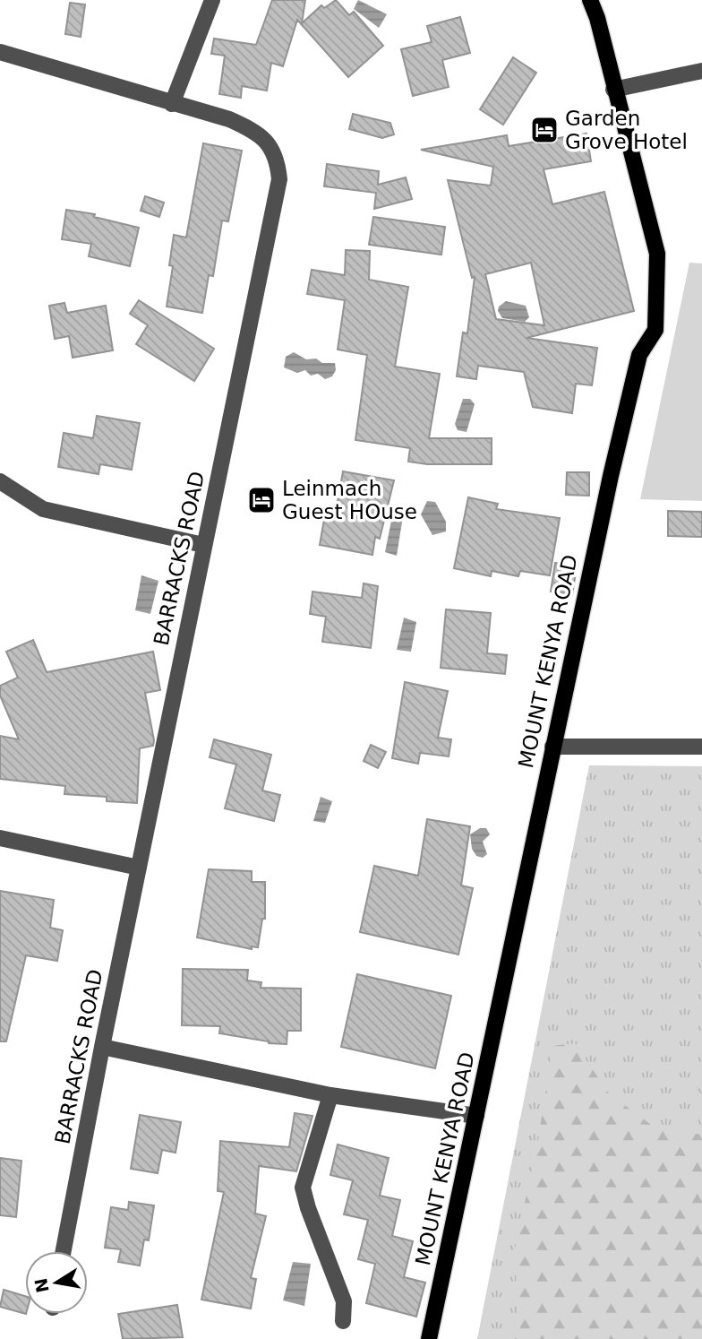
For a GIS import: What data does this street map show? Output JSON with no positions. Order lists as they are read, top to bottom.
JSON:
{
  "streets": {
    "main road": ["MOUNT KENYA ROAD"],
    "street": ["BARRACKS ROAD"]
  },
  "places": {
    "hotel": ["Garden Grove Hotel", "Leinmach Guest HOuse"]
  },
  "north": "left"
}
